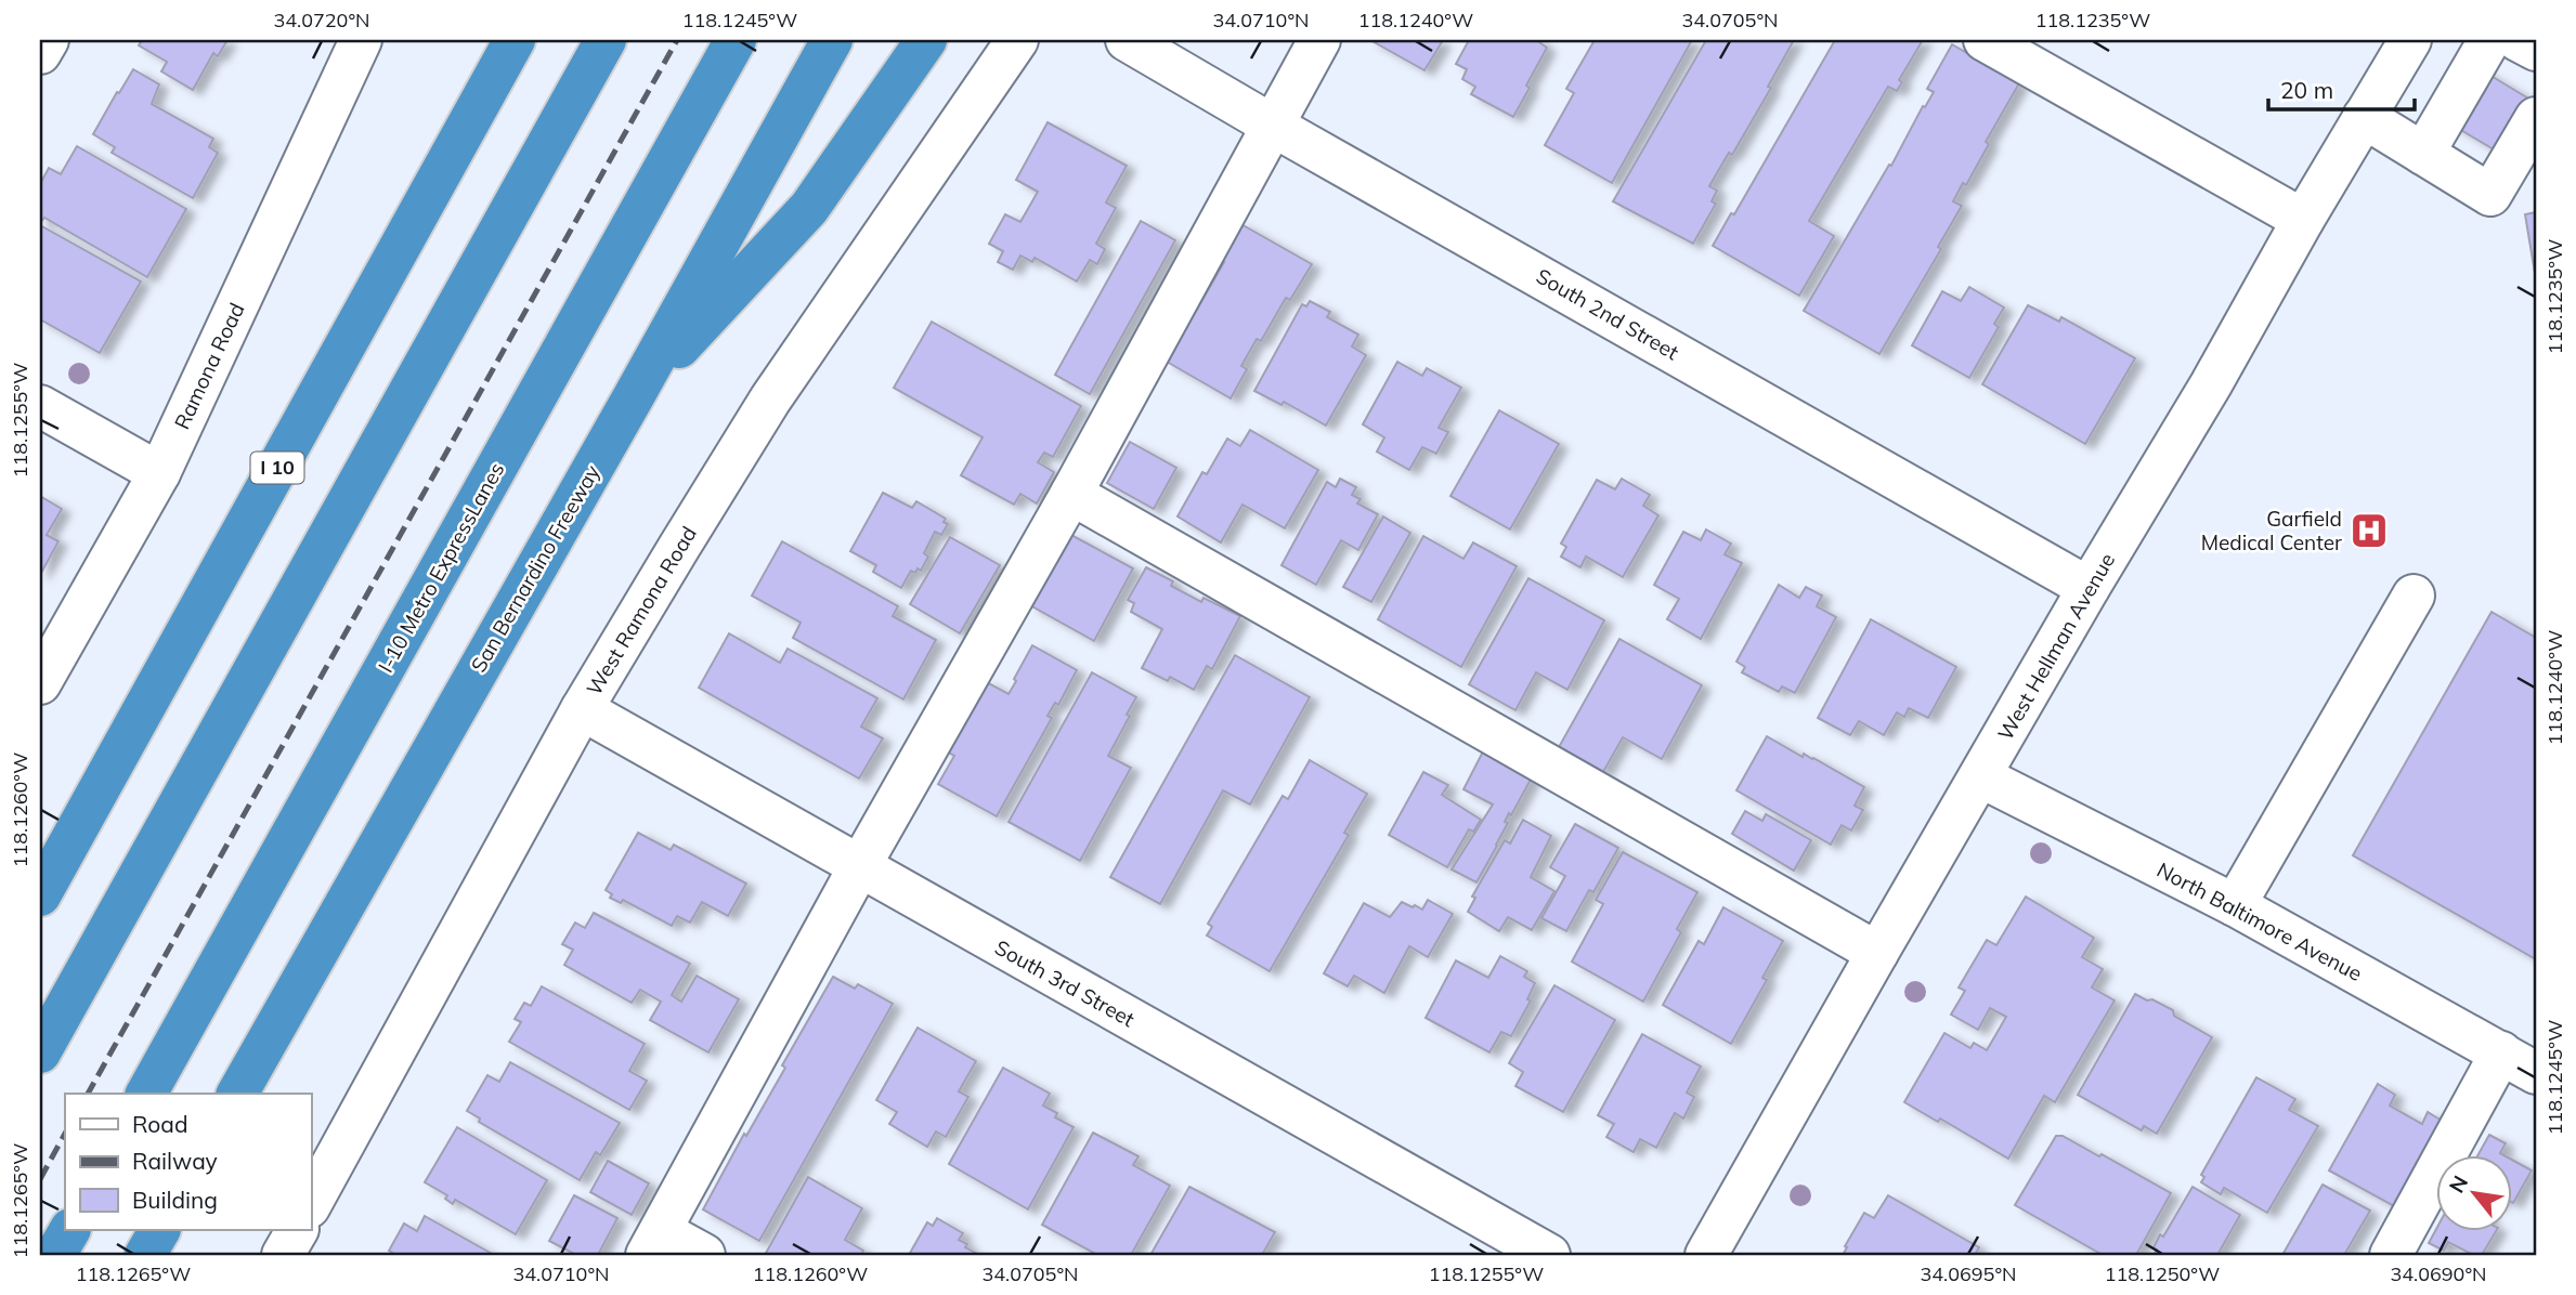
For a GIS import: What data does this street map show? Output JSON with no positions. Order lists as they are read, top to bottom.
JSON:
{
  "streets": {
    "highway": ["I 10", "I-10 Metro ExpressLanes", "San Bernardino Freeway"],
    "street": [
      "South 2nd Street",
      "Ramona Road",
      "West Ramona Road",
      "West Hellman Avenue",
      "North Baltimore Avenue",
      "South 3rd Street"
    ]
  },
  "crossings": [
    ["South 2nd Street", "West Hellman Avenue"],
    ["West Ramona Road", "South 3rd Street"],
    ["West Hellman Avenue", "North Baltimore Avenue"]
  ],
  "places": {
    "hospital": ["Garfield Medical Center"]
  },
  "legend": ["Road", "Railway", "Building"],
  "scale_bar": "20 m",
  "north": "top left",
  "coordinates": [
    "34.0720°N",
    "118.1245°W",
    "34.0710°N",
    "118.1240°W",
    "34.0705°N",
    "118.1235°W",
    "118.1255°W",
    "118.1260°W",
    "118.1265°W",
    "34.0695°N",
    "118.1250°W",
    "34.0690°N"
  ]
}
